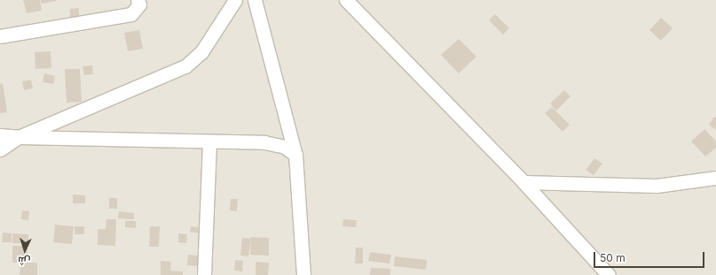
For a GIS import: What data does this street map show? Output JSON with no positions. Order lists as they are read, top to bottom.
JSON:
{
  "scale_bar": "50 m",
  "north": "bottom"
}
